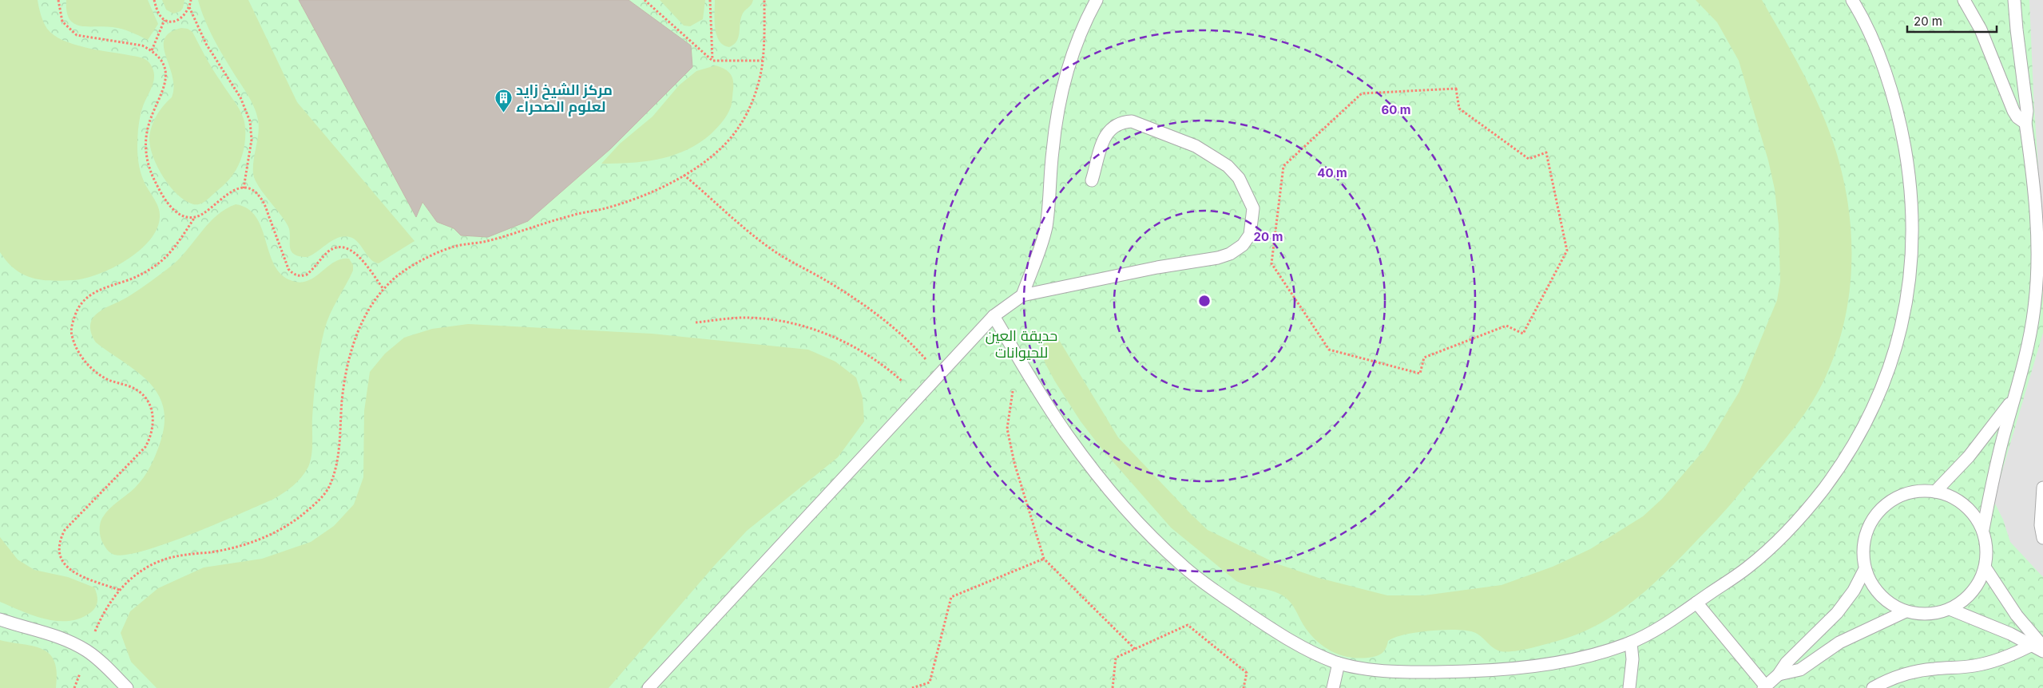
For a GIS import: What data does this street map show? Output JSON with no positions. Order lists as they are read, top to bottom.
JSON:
{
  "parks": ["حديقة العين للحيوانات"],
  "places": {
    "building": ["مركز الشيخ زايد لعلوم الصحراء"]
  },
  "scale_bar": "20 m",
  "rings": ["60 m", "40 m", "20 m"]
}
